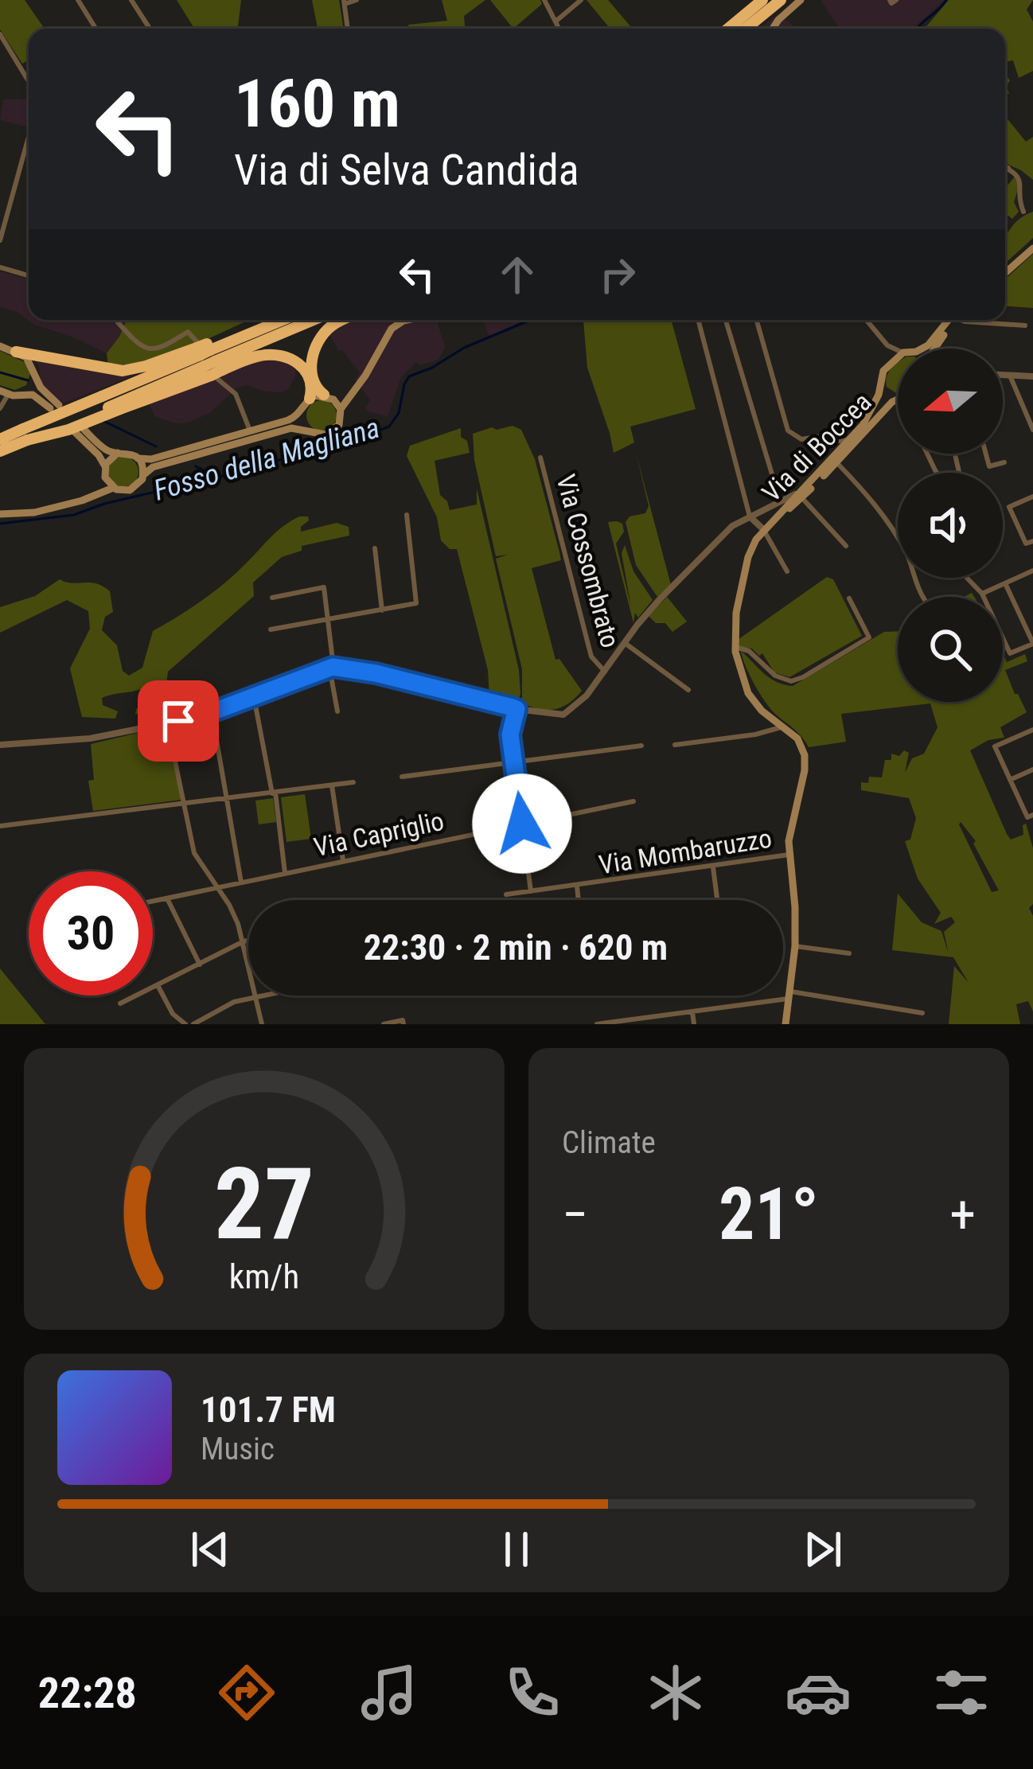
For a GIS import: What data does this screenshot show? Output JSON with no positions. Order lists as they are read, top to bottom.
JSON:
{
  "streets": {
    "main road": ["Via di Boccea"],
    "street": ["Via Cossombrato", "Via Capriglio", "Via Mombaruzzo"]
  },
  "crossings": [
    ["Via di Boccea", "Via Mombaruzzo"]
  ],
  "water": ["Fosso della Magliana"],
  "north": "left",
  "page": {
    "turn": ["160 m", "Via di Selva Candida"],
    "limit": "30",
    "trip": "22:30 · 2 min · 620 m",
    "tile": "Climate",
    "heat": ["−", "21°", "+"],
    "song": ["101.7 FM", "Music"],
    "tabs": "22:28",
    "gauge": ["27", "km/h"]
  }
}
